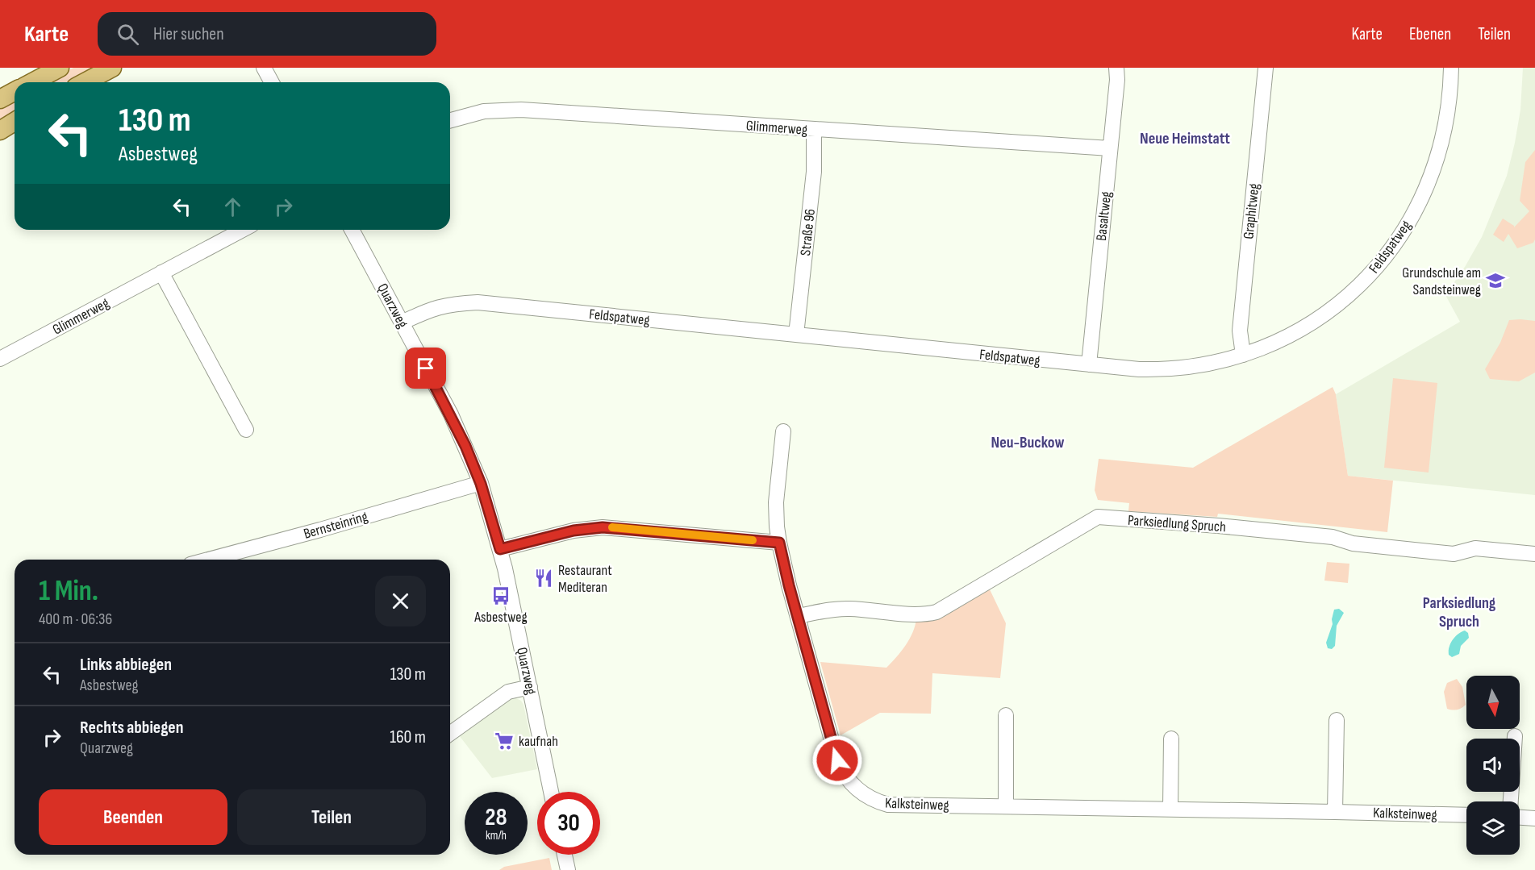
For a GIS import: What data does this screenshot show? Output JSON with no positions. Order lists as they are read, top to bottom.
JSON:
{
  "streets": {
    "street": [
      "Glimmerweg",
      "Graphitweg",
      "Basaltweg",
      "Straße 96",
      "Feldspatweg",
      "Quarzweg",
      "Parksiedlung Spruch",
      "Bernsteinring",
      "Kalksteinweg"
    ]
  },
  "crossings": [
    ["Glimmerweg", "Basaltweg"],
    ["Glimmerweg", "Straße 96"],
    ["Graphitweg", "Feldspatweg"],
    ["Basaltweg", "Feldspatweg"],
    ["Straße 96", "Feldspatweg"],
    ["Feldspatweg", "Quarzweg"],
    ["Quarzweg", "Bernsteinring"],
    ["Parksiedlung Spruch", "Kalksteinweg"]
  ],
  "districts": ["Neue Heimstatt", "Neu-Buckow", "Parksiedlung Spruch"],
  "places": {
    "school or university": ["Grundschule am Sandsteinweg"],
    "restaurant": ["Restaurant Mediteran"],
    "bus stop": ["Asbestweg"],
    "supermarket": ["kaufnah"]
  },
  "north": "bottom",
  "page": {
    "header": "Karte",
    "search": "Hier suchen",
    "nav": ["Karte", "Ebenen", "Teilen"],
    "turn": ["130 m", "Asbestweg"],
    "heading": ["1 Min.", "400 m · 06:36"],
    "list": [
      {
        "name": "Links abbiegen",
        "note": "Asbestweg",
        "value": "130 m"
      },
      {
        "name": "Rechts abbiegen",
        "note": "Quarzweg",
        "value": "160 m"
      }
    ],
    "buttons": ["Beenden", "Teilen"],
    "speed": "28 km/h",
    "limit": "30"
  }
}
